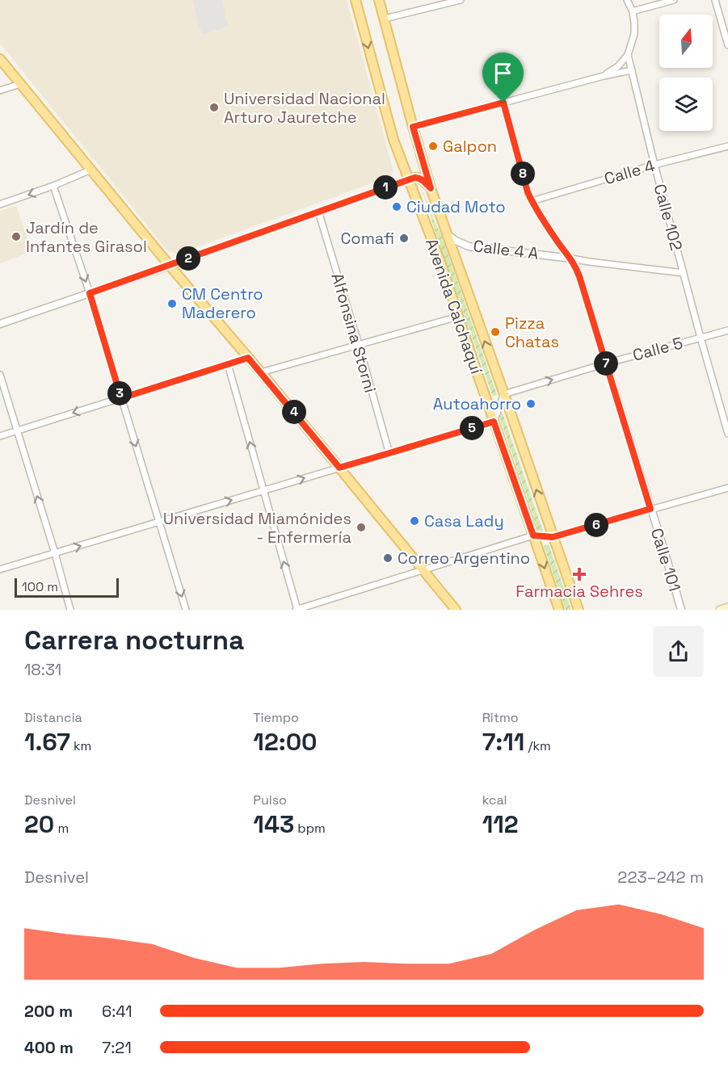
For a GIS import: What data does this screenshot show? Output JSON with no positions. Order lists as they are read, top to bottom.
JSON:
{
  "streets": {
    "main road": ["Avenida Calchaquí"],
    "street": [
      "Calle 4",
      "Calle 102",
      "Calle 4 A",
      "Alfonsina Storni",
      "Calle 5",
      "Calle 101"
    ]
  },
  "crossings": [
    ["Calle 4", "Calle 102"],
    ["Calle 4", "Calle 101"],
    ["Calle 102", "Calle 4 A"],
    ["Calle 102", "Calle 5"],
    ["Calle 4 A", "Avenida Calchaquí"],
    ["Calle 4 A", "Calle 101"],
    ["Avenida Calchaquí", "Calle 5"],
    ["Calle 5", "Calle 101"]
  ],
  "one_way": ["Calle 5"],
  "places": {
    "other": [
      "Universidad Nacional Arturo Jauretche",
      "Galpon",
      "Ciudad Moto",
      "Jardín de Infantes Girasol",
      "Comafi",
      "CM Centro Maderero",
      "Pizza Chatas",
      "Autoahorro",
      "Casa Lady",
      "Universidad Miamónides - Enfermería",
      "Correo Argentino"
    ],
    "health": ["Farmacia Sehres"]
  },
  "scale_bar": "100 m",
  "north": "top",
  "page": {
    "pins": [
      "8",
      "1",
      "2",
      "7",
      "3",
      "4",
      "5",
      "6"
    ],
    "scale": "100 m",
    "heading": ["Carrera nocturna", "18:31"],
    "stats": [
      ["Distancia", "1.67 km"],
      ["Tiempo", "12:00"],
      ["Ritmo", "7:11 /km"],
      ["Desnivel", "20 m"],
      ["Pulso", "143 bpm"],
      ["kcal", "112"]
    ],
    "chart": ["Desnivel", "223–242 m"],
    "list": [
      {
        "name": "200 m",
        "note": "6:41"
      },
      {
        "name": "400 m",
        "note": "7:21"
      }
    ]
  }
}
